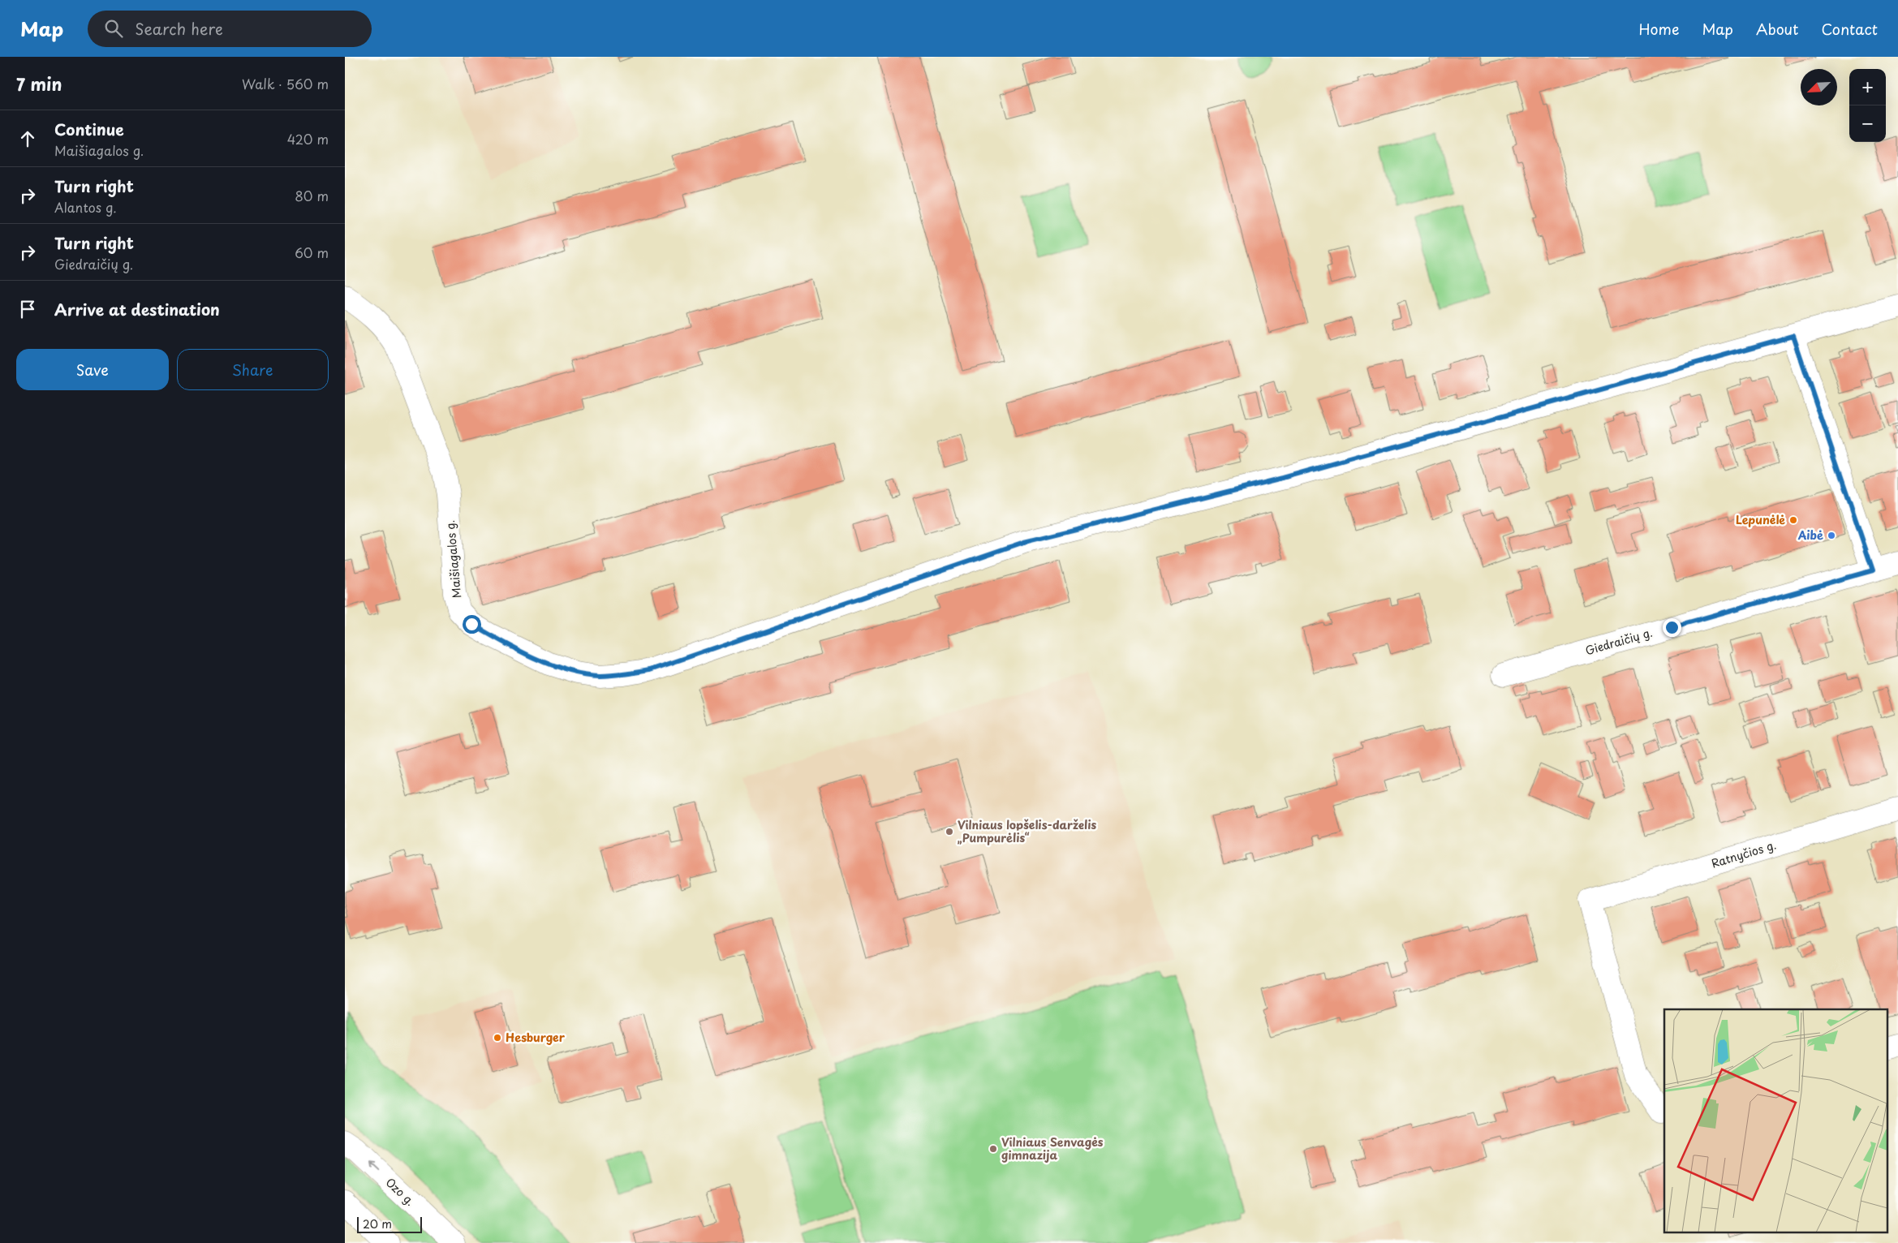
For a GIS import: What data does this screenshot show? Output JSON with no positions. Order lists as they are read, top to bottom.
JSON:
{
  "streets": {
    "street": [
      "Maišiagalos g.",
      "Giedraičių g.",
      "Ratnyčios g.",
      "Ozo g."
    ]
  },
  "places": [
    "Lepunėlė",
    "Aibė",
    "Vilniaus lopšelis-darželis „Pumpurėlis“",
    "Hesburger",
    "Vilniaus Senvagės gimnazija"
  ],
  "scale_bar": "20 m",
  "north": "bottom left",
  "page": {
    "header": "Map",
    "search": "Search here",
    "nav": [
      "Home",
      "Map",
      "About",
      "Contact"
    ],
    "heading": ["7 min", "Walk · 560 m"],
    "map_buttons": ["+", "−"],
    "list": [
      ["Continue", "Maišiagalos g.", "420 m"],
      ["Turn right", "Alantos g.", "80 m"],
      ["Turn right", "Giedraičių g.", "60 m"],
      "Arrive at destination"
    ],
    "buttons": ["Save", "Share"],
    "scale": "20 m"
  }
}
